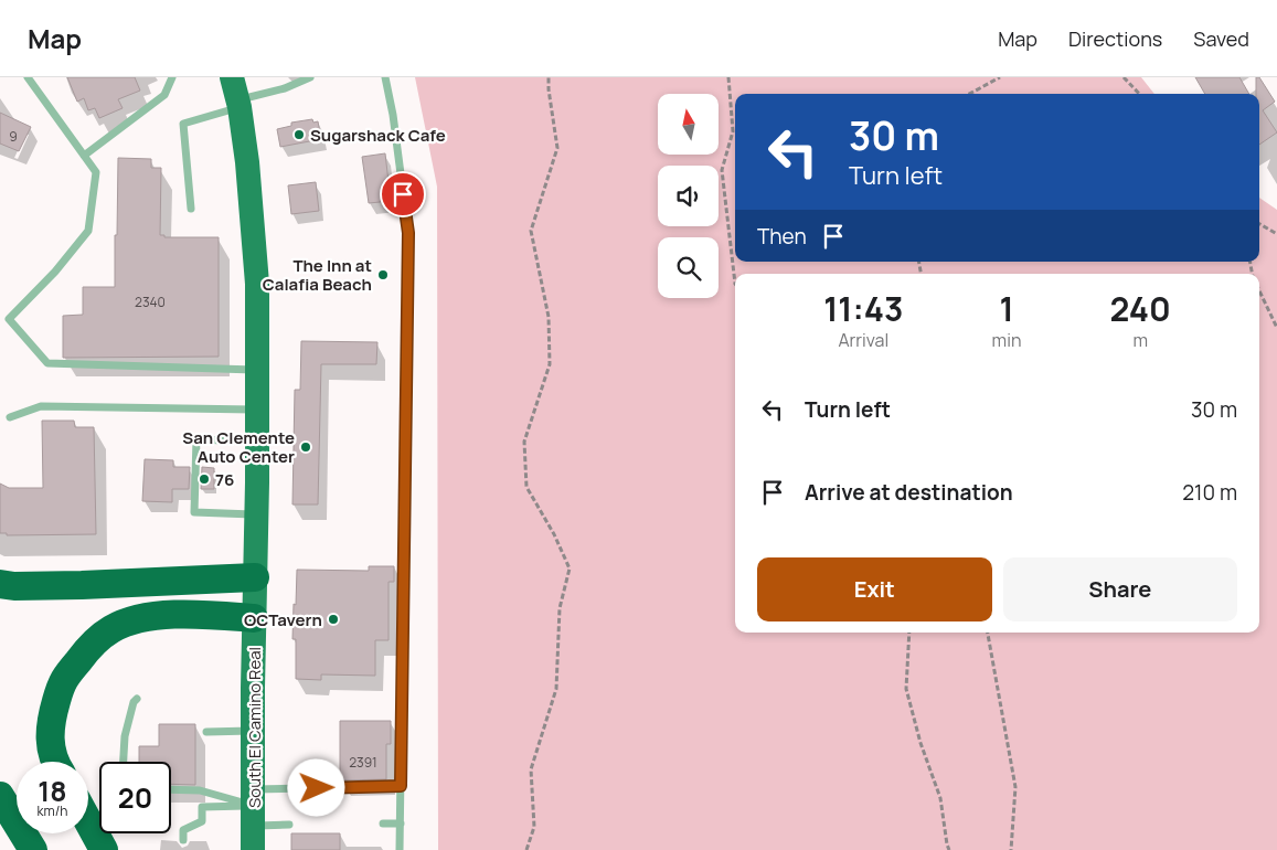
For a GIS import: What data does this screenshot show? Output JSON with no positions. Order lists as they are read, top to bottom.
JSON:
{
  "streets": {
    "main road": ["South El Camino Real"]
  },
  "places": [
    "Sugarshack Cafe",
    "The Inn at Calafia Beach",
    "San Clemente Auto Center",
    "76",
    "OCTavern"
  ],
  "house_numbers": ["9", "2340", "2391"],
  "north": "top",
  "page": {
    "header": "Map",
    "nav": ["Map", "Directions", "Saved"],
    "turn": ["30 m", "Turn left"],
    "then": "Then",
    "eta": [
      "11:43",
      "Arrival",
      "1",
      "min",
      "240",
      "m"
    ],
    "list": [
      {
        "name": "Turn left",
        "value": "30 m"
      },
      {
        "name": "Arrive at destination",
        "value": "210 m"
      }
    ],
    "buttons": ["Exit", "Share"],
    "speed": "18 km/h",
    "limit": "20"
  }
}
